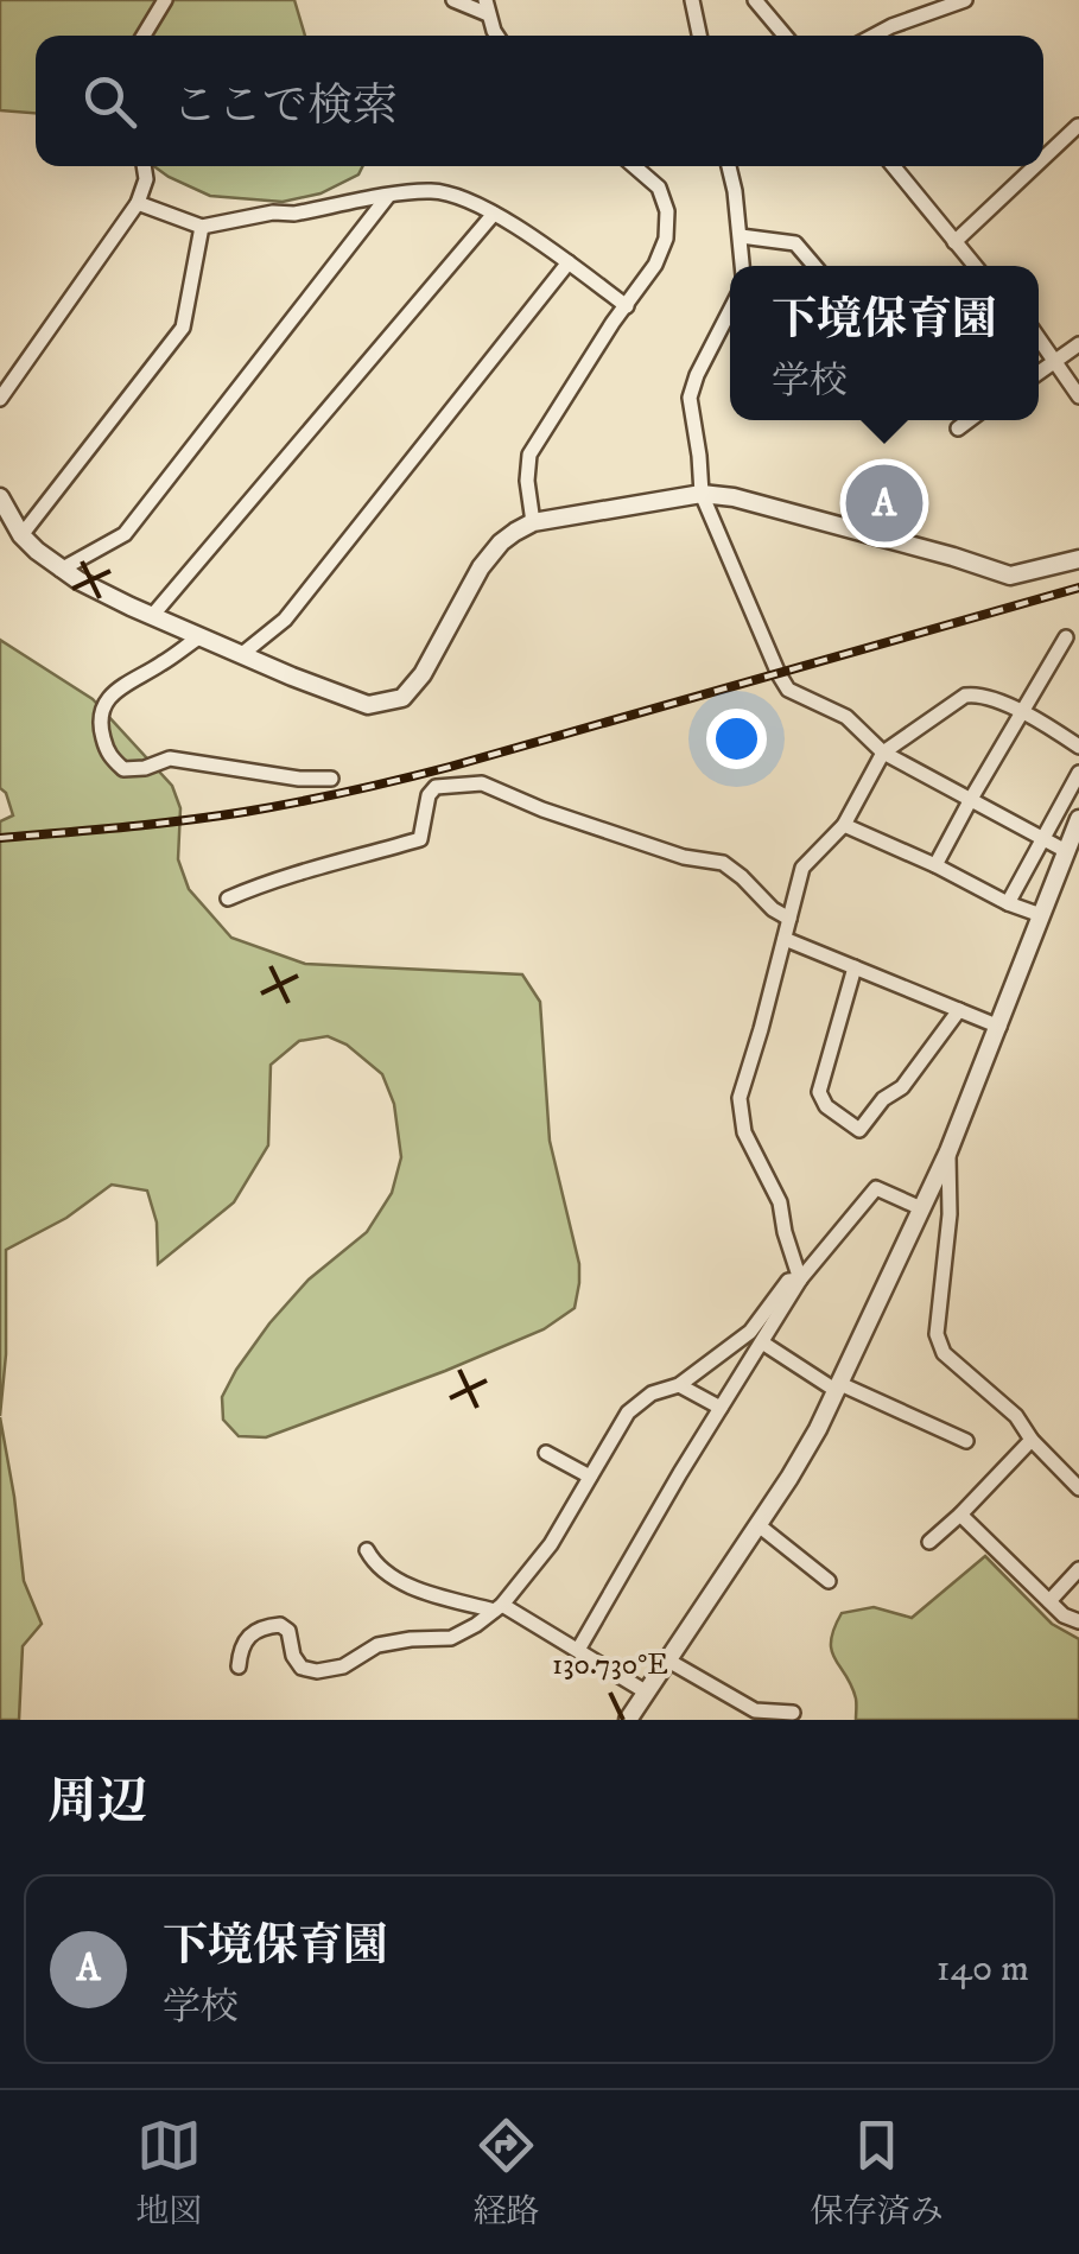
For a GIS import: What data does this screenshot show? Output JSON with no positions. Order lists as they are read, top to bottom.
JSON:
{
  "page": {
    "search": "ここで検索",
    "popup": ["下境保育園", "学校"],
    "pins": "A",
    "heading": "周辺",
    "list": [
      {
        "mark": "A",
        "name": "下境保育園",
        "note": "学校",
        "value": "140 m"
      }
    ],
    "nav": ["地図", "経路", "保存済み"]
  },
  "coordinates": ["130.730°E"]
}
